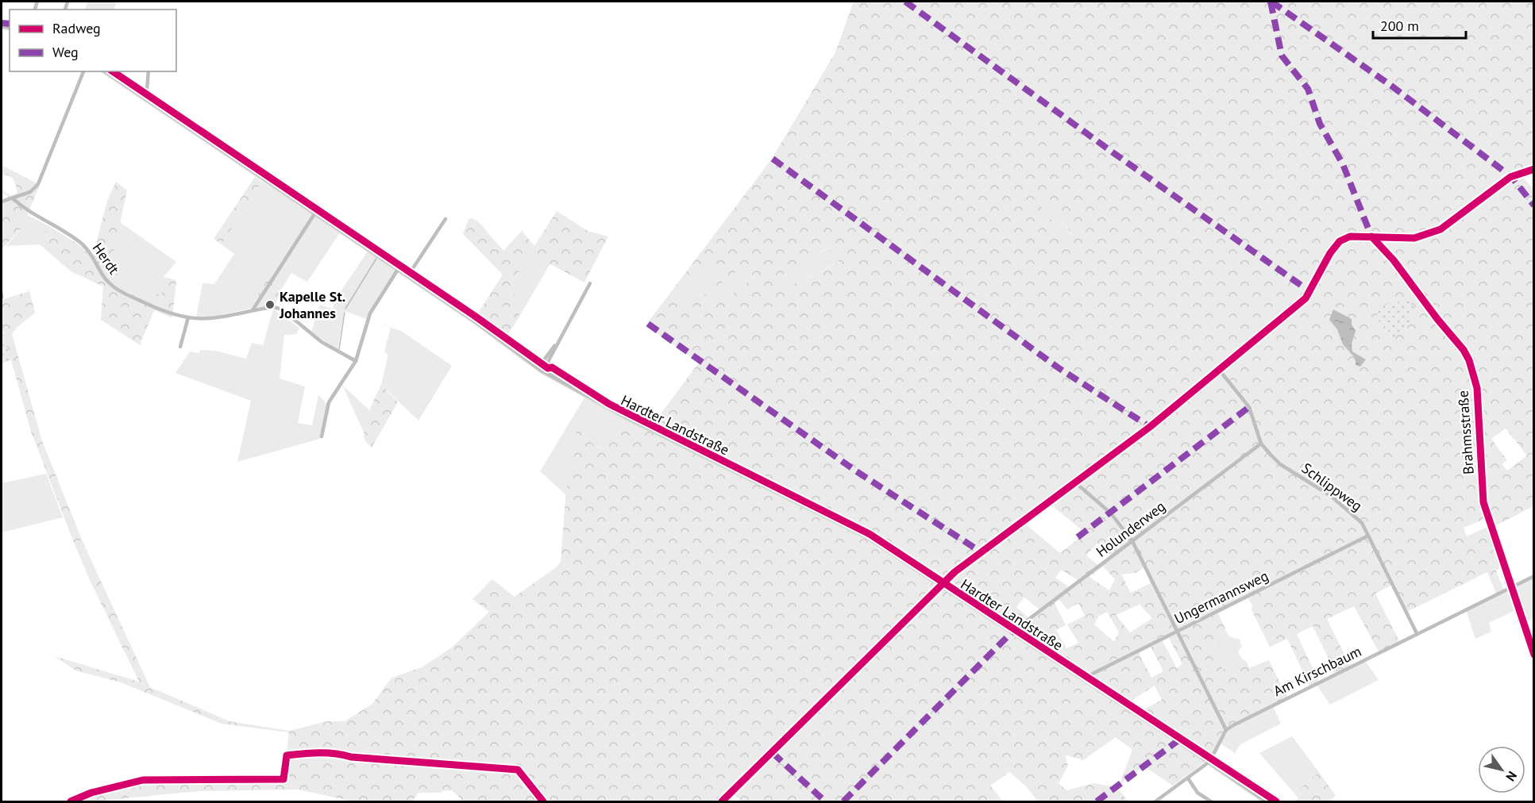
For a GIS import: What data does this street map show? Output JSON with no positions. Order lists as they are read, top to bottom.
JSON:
{
  "streets": {
    "main road": ["Hardter Landstraße"],
    "street": [
      "Herdt",
      "Brahmsstraße",
      "Schlippweg",
      "Holunderweg",
      "Ungermannsweg",
      "Am Kirschbaum"
    ]
  },
  "crossings": [
    ["Hardter Landstraße", "Holunderweg"],
    ["Hardter Landstraße", "Ungermannsweg"],
    ["Brahmsstraße", "Am Kirschbaum"],
    ["Schlippweg", "Holunderweg"],
    ["Schlippweg", "Ungermannsweg"],
    ["Schlippweg", "Am Kirschbaum"]
  ],
  "places": ["Kapelle St. Johannes"],
  "legend": ["Radweg", "Weg"],
  "scale_bar": "200 m",
  "north": "bottom right"
}
